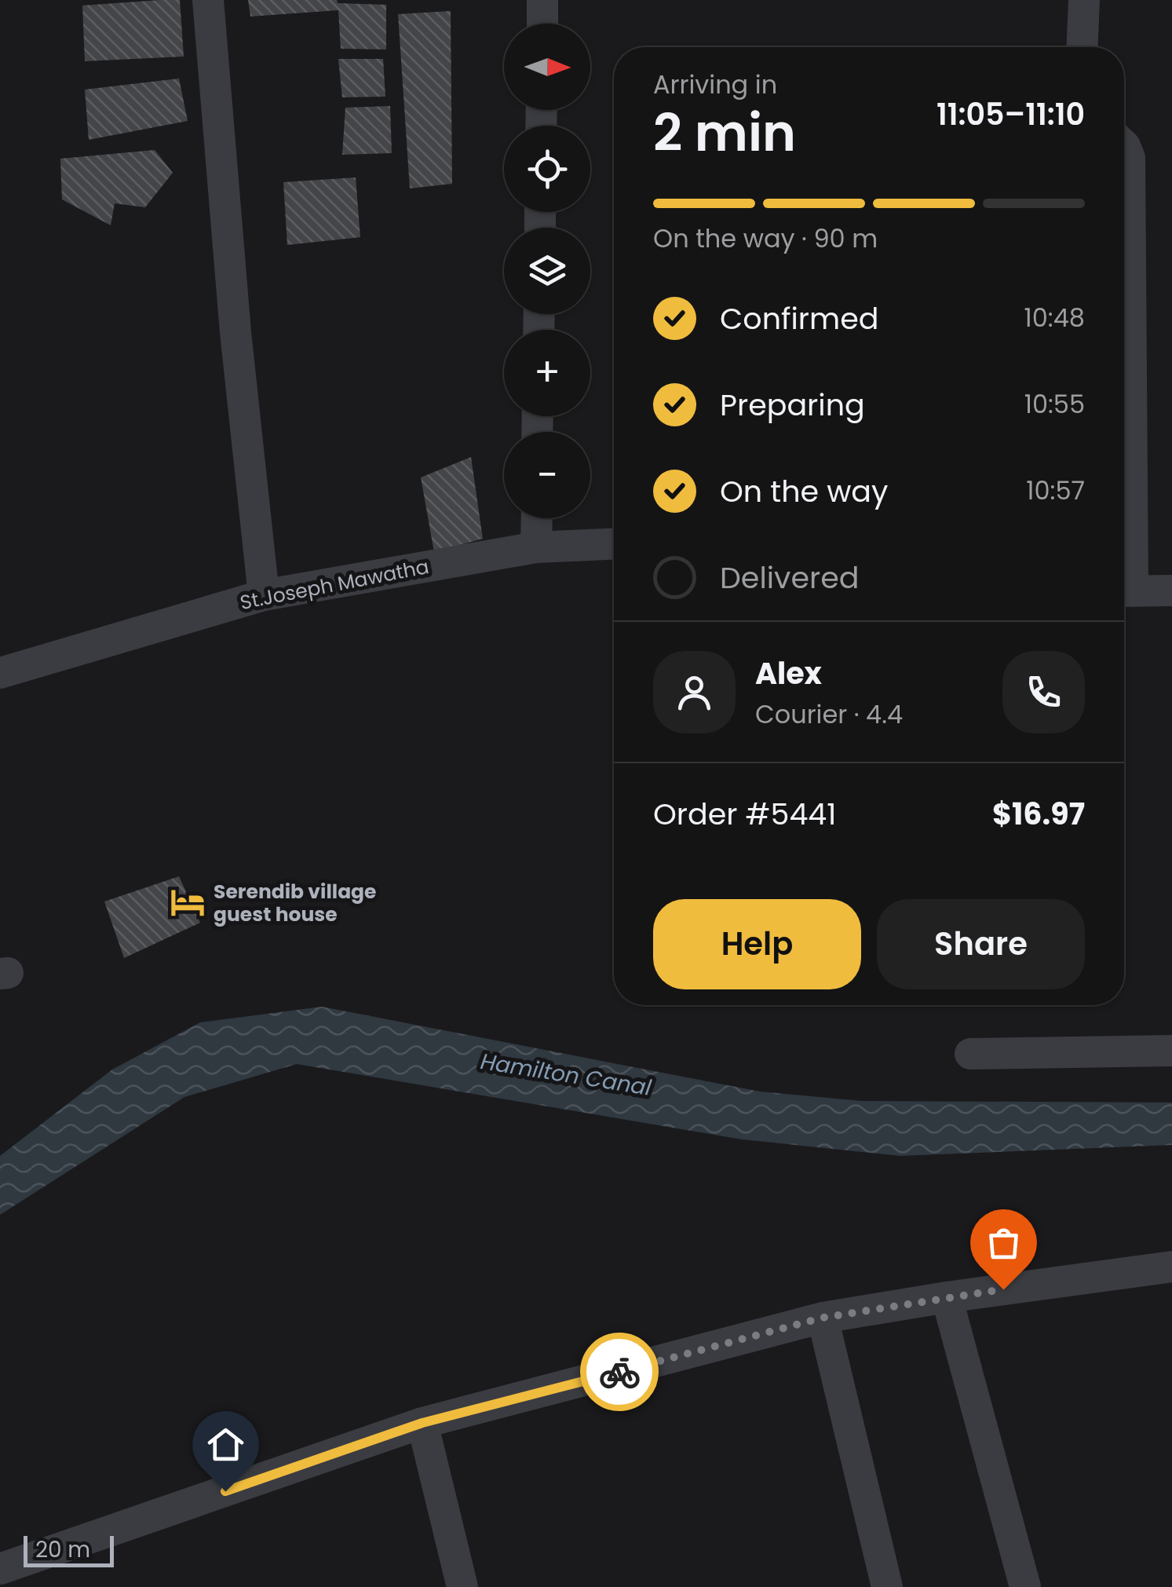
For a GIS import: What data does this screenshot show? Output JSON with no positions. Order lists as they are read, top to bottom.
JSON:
{
  "streets": {
    "street": ["St.Joseph Mawatha"]
  },
  "water": ["Hamilton Canal"],
  "places": {
    "hotel": ["Serendib village guest house"]
  },
  "scale_bar": "20 m",
  "north": "right",
  "page": {
    "map_buttons": ["+", "−"],
    "heading": ["2 min", "Arriving in", "11:05–11:10"],
    "panel": [
      "Alex",
      "Courier · 4.4",
      "Order #5441",
      "$16.97"
    ],
    "bar": "On the way · 90 m",
    "list": [
      ["Confirmed", "10:48"],
      ["Preparing", "10:55"],
      ["On the way", "10:57"],
      "Delivered"
    ],
    "buttons": ["Help", "Share"],
    "scale": "20 m"
  }
}
